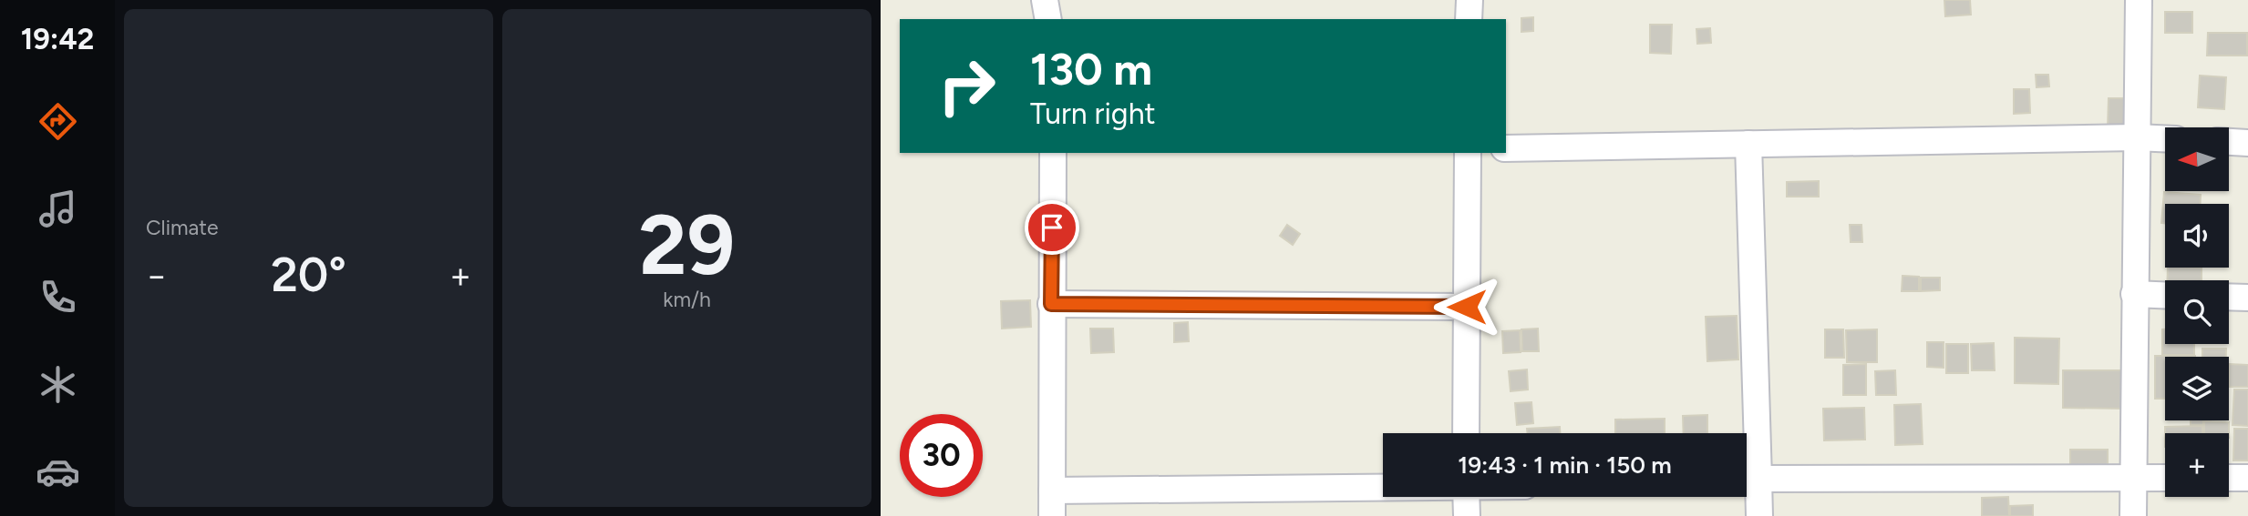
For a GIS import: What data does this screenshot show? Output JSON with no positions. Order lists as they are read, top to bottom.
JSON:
{
  "north": "left",
  "page": {
    "tabs": "19:42",
    "tile": [
      "Climate",
      ["29", "km/h"]
    ],
    "turn": ["130 m", "Turn right"],
    "map_buttons": "+",
    "heat": ["−", "20°", "+"],
    "limit": "30",
    "trip": "19:43 · 1 min · 150 m"
  }
}
